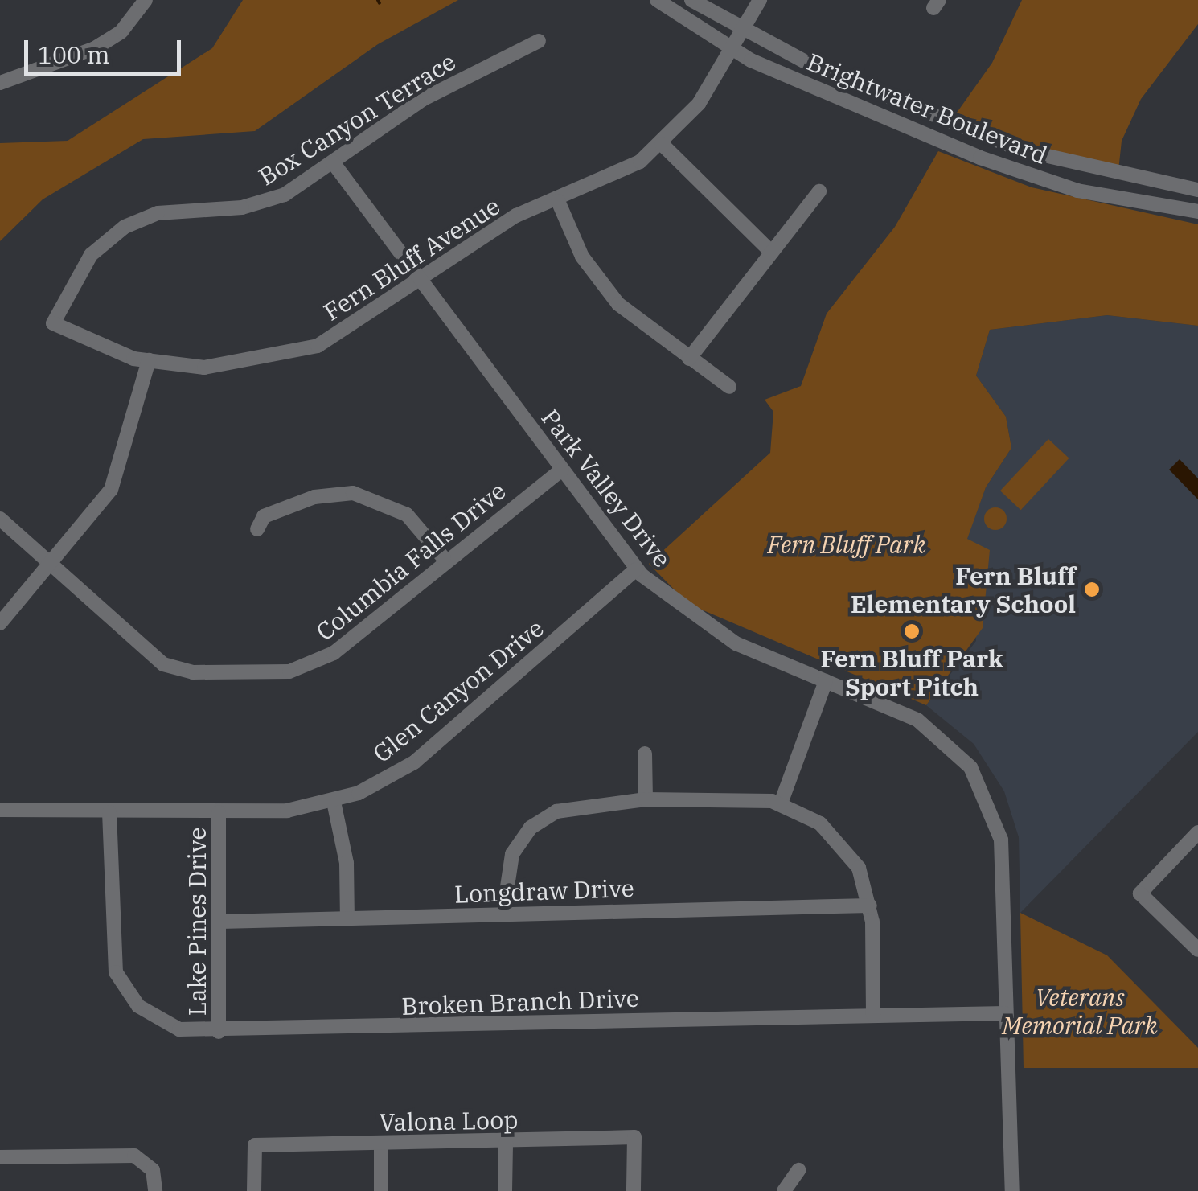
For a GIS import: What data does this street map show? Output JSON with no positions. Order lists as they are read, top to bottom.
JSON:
{
  "streets": {
    "street": [
      "Brightwater Boulevard",
      "Box Canyon Terrace",
      "Fern Bluff Avenue",
      "Park Valley Drive",
      "Columbia Falls Drive",
      "Glen Canyon Drive",
      "Longdraw Drive",
      "Lake Pines Drive",
      "Broken Branch Drive",
      "Valona Loop"
    ]
  },
  "crossings": [
    ["Brightwater Boulevard", "Fern Bluff Avenue"],
    ["Box Canyon Terrace", "Fern Bluff Avenue"],
    ["Box Canyon Terrace", "Park Valley Drive"],
    ["Fern Bluff Avenue", "Park Valley Drive"],
    ["Park Valley Drive", "Columbia Falls Drive"],
    ["Park Valley Drive", "Glen Canyon Drive"],
    ["Park Valley Drive", "Broken Branch Drive"],
    ["Glen Canyon Drive", "Lake Pines Drive"],
    ["Glen Canyon Drive", "Broken Branch Drive"],
    ["Longdraw Drive", "Lake Pines Drive"],
    ["Lake Pines Drive", "Broken Branch Drive"]
  ],
  "parks": ["Fern Bluff Park", "Veterans Memorial Park"],
  "places": ["Fern Bluff Elementary School", "Fern Bluff Park Sport Pitch"],
  "scale_bar": "100 m"
}
